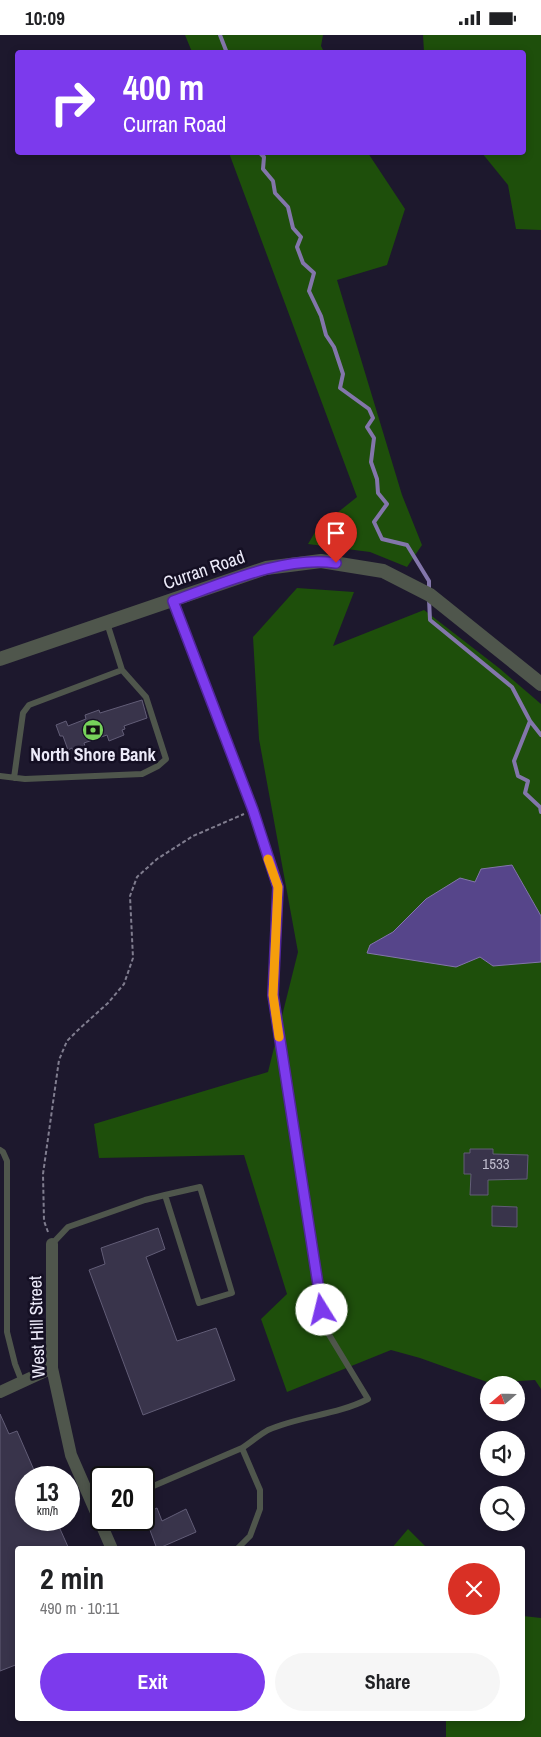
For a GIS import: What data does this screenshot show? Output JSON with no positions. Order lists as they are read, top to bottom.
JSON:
{
  "streets": {
    "street": ["Curran Road", "West Hill Street"]
  },
  "places": {
    "bank": ["North Shore Bank"]
  },
  "house_numbers": ["1533"],
  "north": "left",
  "page": {
    "status": "10:09",
    "turn": ["400 m", "Curran Road"],
    "speed": "13 km/h",
    "limit": "20",
    "heading": ["2 min", "490 m · 10:11"],
    "buttons": ["Exit", "Share"]
  }
}
